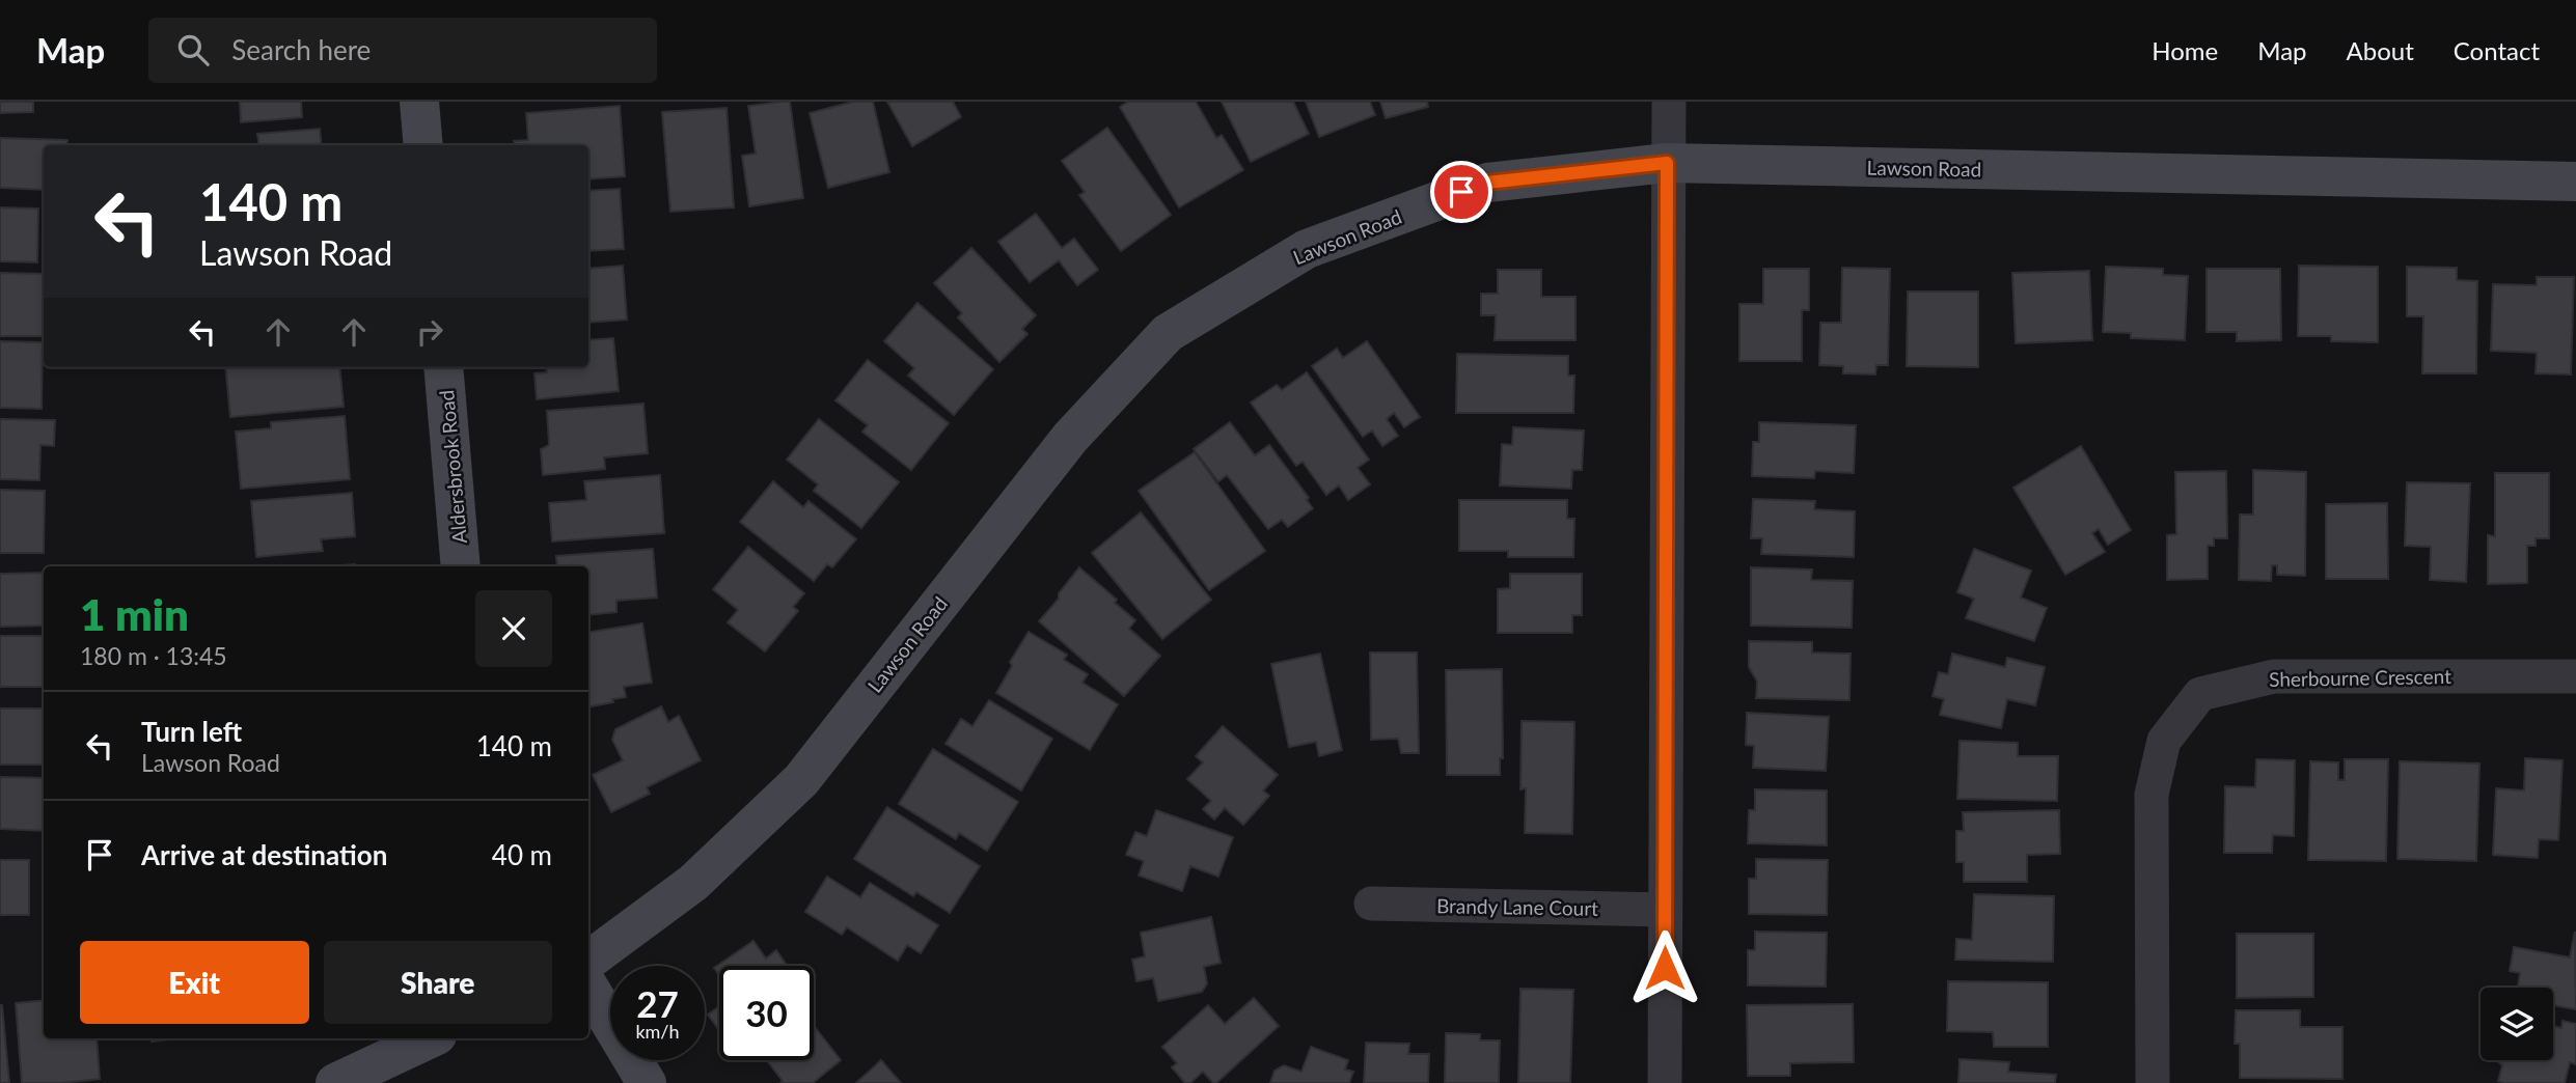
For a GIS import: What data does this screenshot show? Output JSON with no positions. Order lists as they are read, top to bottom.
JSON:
{
  "streets": {
    "street": [
      "Lawson Road",
      "Aldersbrook Road",
      "Sherbourne Crescent",
      "Brandy Lane Court"
    ]
  },
  "page": {
    "header": "Map",
    "search": "Search here",
    "nav": [
      "Home",
      "Map",
      "About",
      "Contact"
    ],
    "turn": ["140 m", "Lawson Road"],
    "heading": ["1 min", "180 m · 13:45"],
    "list": [
      {
        "name": "Turn left",
        "note": "Lawson Road",
        "value": "140 m"
      },
      {
        "name": "Arrive at destination",
        "value": "40 m"
      }
    ],
    "buttons": ["Exit", "Share"],
    "speed": "27 km/h",
    "limit": "30"
  }
}
